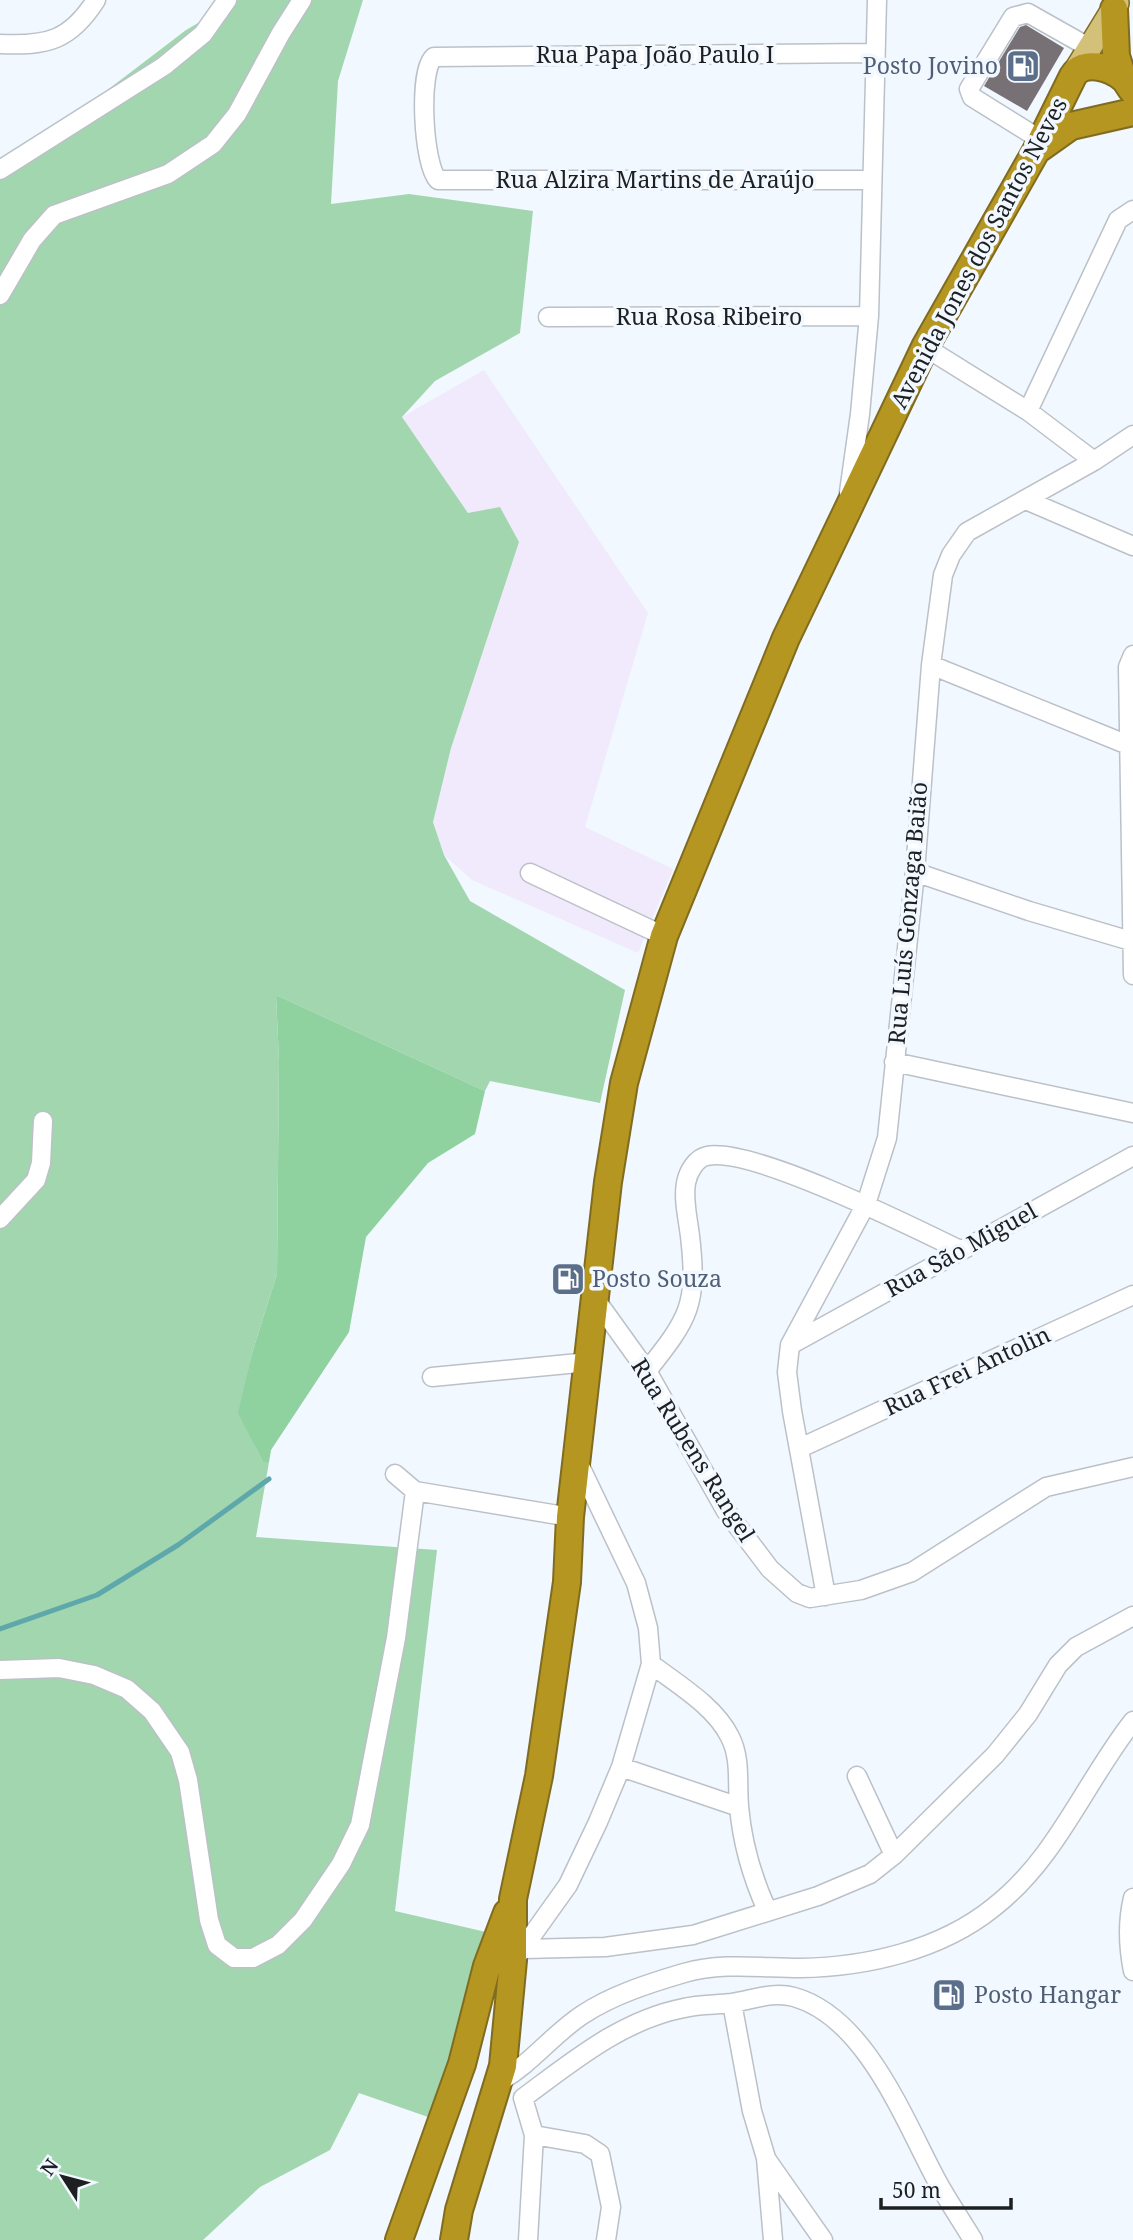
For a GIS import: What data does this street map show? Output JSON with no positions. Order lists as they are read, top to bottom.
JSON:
{
  "streets": {
    "highway": ["Avenida Jones dos Santos Neves"],
    "street": [
      "Rua Papa João Paulo I",
      "Rua Alzira Martins de Araújo",
      "Rua Rosa Ribeiro",
      "Rua Luís Gonzaga Baião",
      "Rua São Miguel",
      "Rua Frei Antolin",
      "Rua Rubens Rangel"
    ]
  },
  "crossings": [
    ["Rua Papa João Paulo I", "Rua Alzira Martins de Araújo"],
    ["Avenida Jones dos Santos Neves", "Rua Rubens Rangel"],
    ["Rua Luís Gonzaga Baião", "Rua São Miguel"]
  ],
  "places": {
    "fuel station": ["Posto Jovino", "Posto Souza", "Posto Hangar"]
  },
  "scale_bar": "50 m",
  "north": "top left"
}
